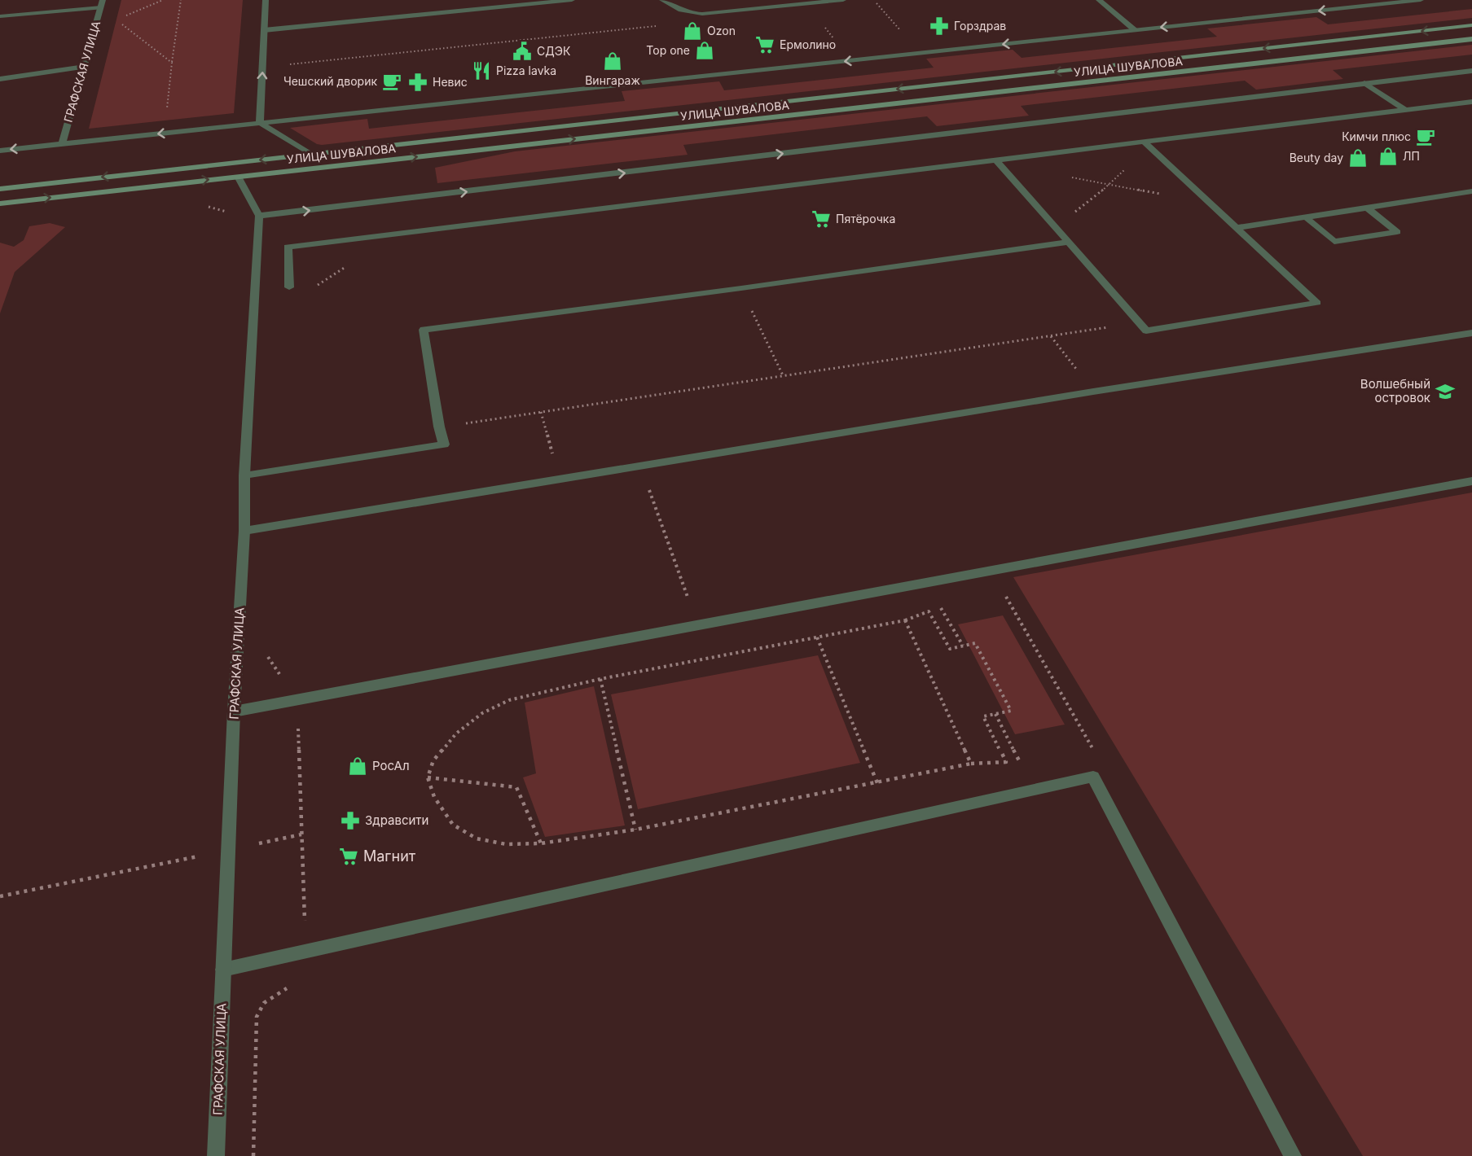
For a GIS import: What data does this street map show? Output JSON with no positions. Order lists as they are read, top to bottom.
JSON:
{
  "streets": {
    "street": ["УЛИЦА ШУВАЛОВА", "ГРАФСКАЯ УЛИЦА"]
  },
  "places": {
    "pharmacy": ["Горздрав", "Невис", "Здравсити"],
    "shop": [
      "Ozon",
      "Top one",
      "Вингараж",
      "ЛП",
      "Beuty day",
      "РосАл"
    ],
    "supermarket": ["Ермолино", "Пятёрочка", "Магнит"],
    "public building": ["СДЭК"],
    "restaurant": ["Pizza lavka"],
    "cafe": ["Чешский дворик", "Кимчи плюс"],
    "school or university": ["Волшебный островок"]
  }
}
